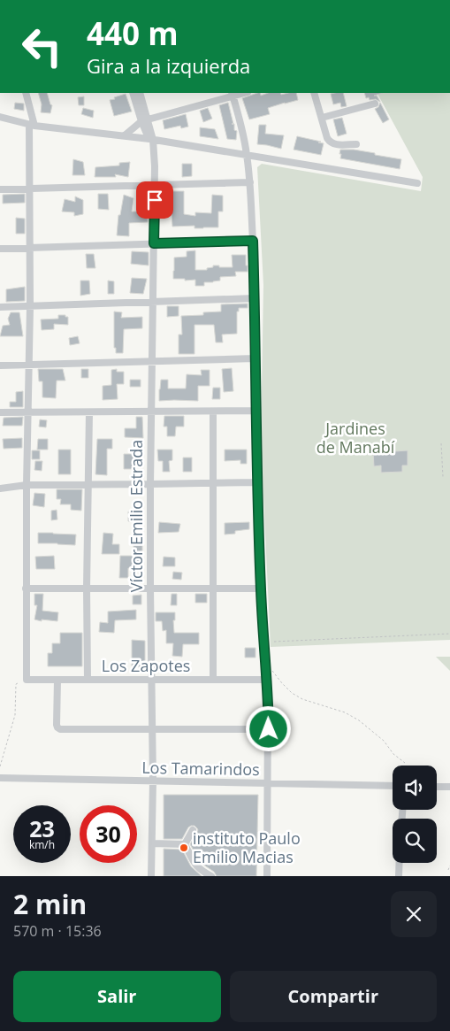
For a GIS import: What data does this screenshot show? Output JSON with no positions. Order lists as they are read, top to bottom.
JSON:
{
  "streets": {
    "street": ["Víctor Emilio Estrada", "Los Zapotes", "Los Tamarindos"]
  },
  "crossings": [
    ["Víctor Emilio Estrada", "Los Zapotes"],
    ["Víctor Emilio Estrada", "Los Tamarindos"]
  ],
  "parks": ["Jardines de Manabí"],
  "places": ["instituto Paulo Emilio Macias"],
  "page": {
    "turn": ["440 m", "Gira a la izquierda"],
    "speed": "23 km/h",
    "limit": "30",
    "heading": ["2 min", "570 m · 15:36"],
    "buttons": ["Salir", "Compartir"]
  }
}
